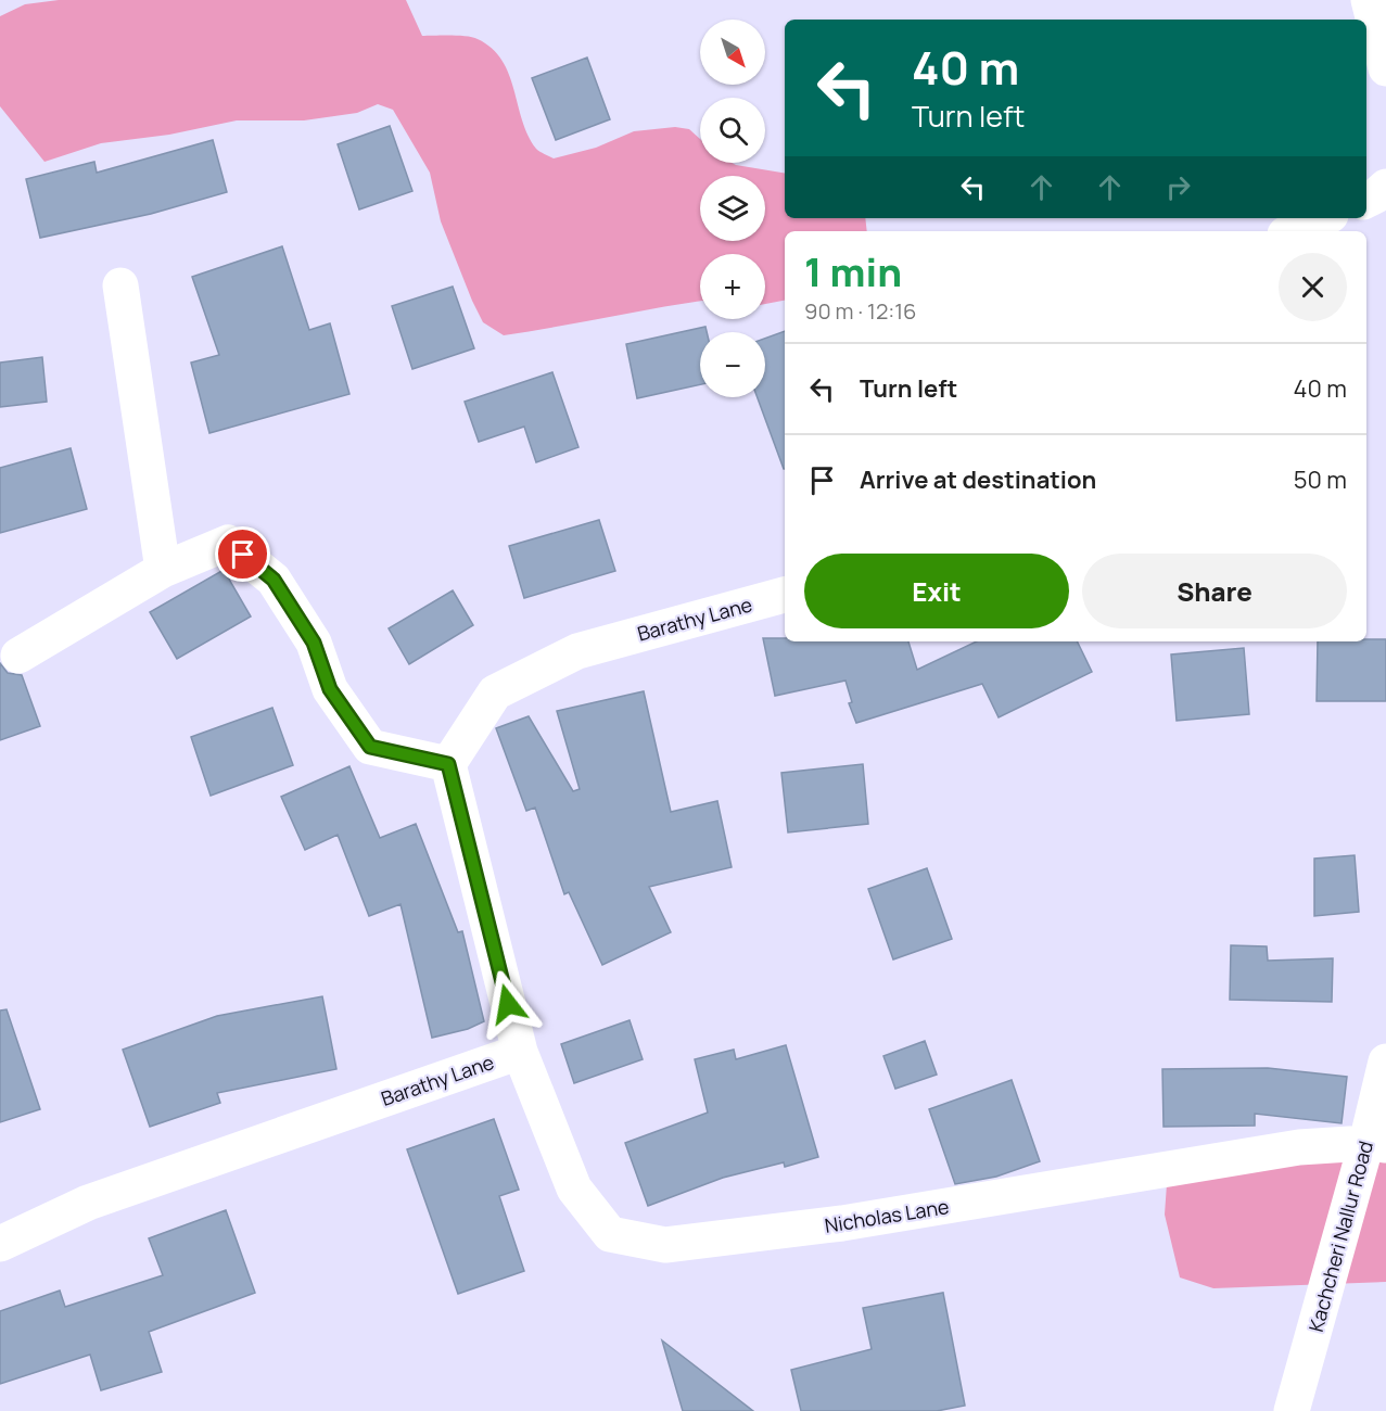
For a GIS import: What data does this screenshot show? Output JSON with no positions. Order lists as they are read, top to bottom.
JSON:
{
  "streets": {
    "street": ["Barathy Lane", "Nicholas Lane", "Kachcheri Nallur Road"]
  },
  "crossings": [
    ["Barathy Lane", "Nicholas Lane"],
    ["Nicholas Lane", "Kachcheri Nallur Road"]
  ],
  "north": "bottom right",
  "page": {
    "map_buttons": ["+", "−"],
    "turn": ["40 m", "Turn left"],
    "heading": ["1 min", "90 m · 12:16"],
    "list": [
      {
        "name": "Turn left",
        "value": "40 m"
      },
      {
        "name": "Arrive at destination",
        "value": "50 m"
      }
    ],
    "buttons": ["Exit", "Share"]
  }
}
